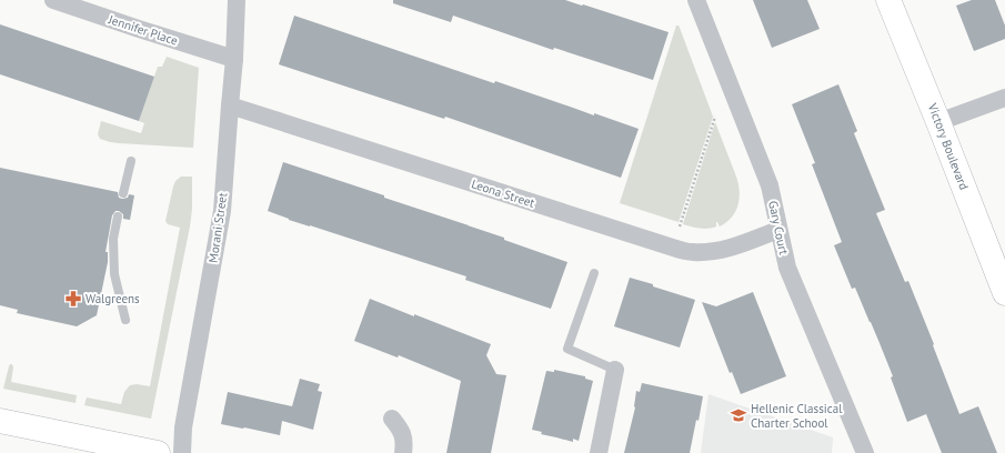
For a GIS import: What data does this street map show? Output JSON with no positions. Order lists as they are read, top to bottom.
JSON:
{
  "streets": {
    "main road": ["Victory Boulevard"],
    "street": [
      "Jennifer Place",
      "Leona Street",
      "Morani Street",
      "Gary Court"
    ]
  },
  "crossings": [
    ["Jennifer Place", "Morani Street"],
    ["Leona Street", "Morani Street"],
    ["Leona Street", "Gary Court"]
  ],
  "places": {
    "pharmacy": ["Walgreens"],
    "school or university": ["Hellenic Classical Charter School"]
  }
}
